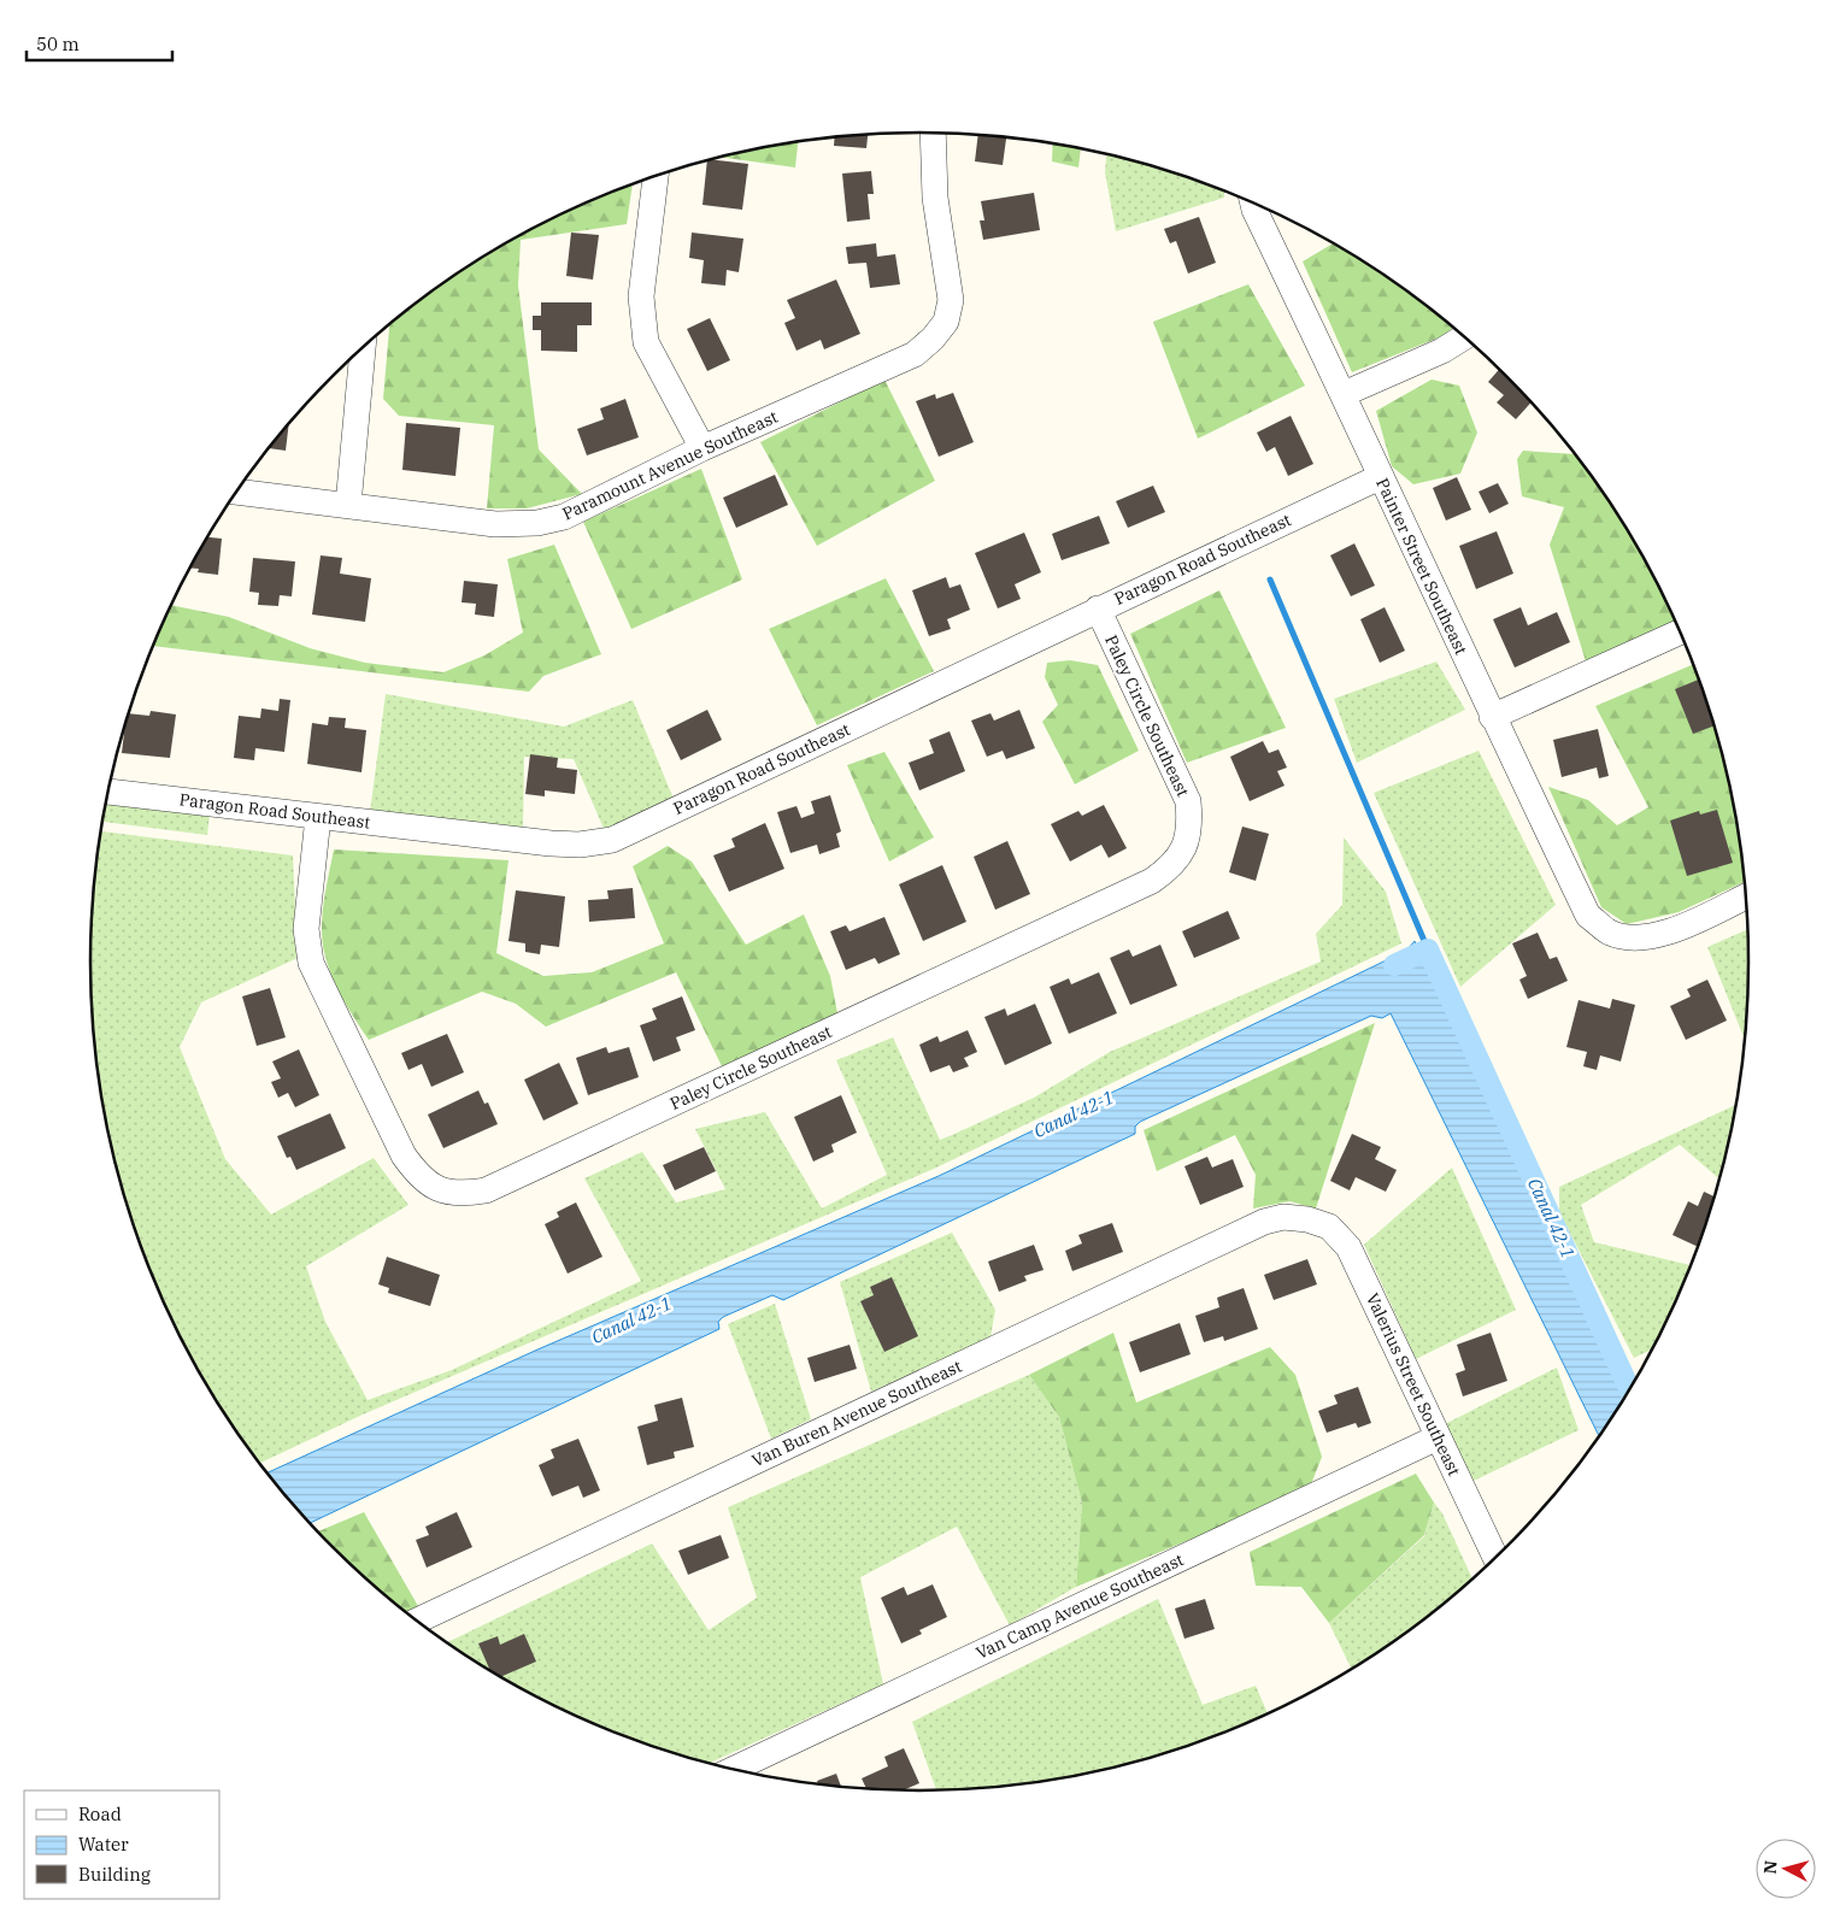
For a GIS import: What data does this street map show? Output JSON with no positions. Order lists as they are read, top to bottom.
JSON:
{
  "streets": {
    "street": [
      "Paramount Avenue Southeast",
      "Paragon Road Southeast",
      "Painter Street Southeast",
      "Paley Circle Southeast",
      "Valerius Street Southeast",
      "Van Buren Avenue Southeast",
      "Van Camp Avenue Southeast"
    ]
  },
  "crossings": [
    ["Paragon Road Southeast", "Painter Street Southeast"],
    ["Paragon Road Southeast", "Paley Circle Southeast"],
    ["Valerius Street Southeast", "Van Buren Avenue Southeast"],
    ["Valerius Street Southeast", "Van Camp Avenue Southeast"]
  ],
  "water": ["Canal 42-1"],
  "legend": ["Road", "Water", "Building"],
  "scale_bar": "50 m",
  "north": "left"
}
